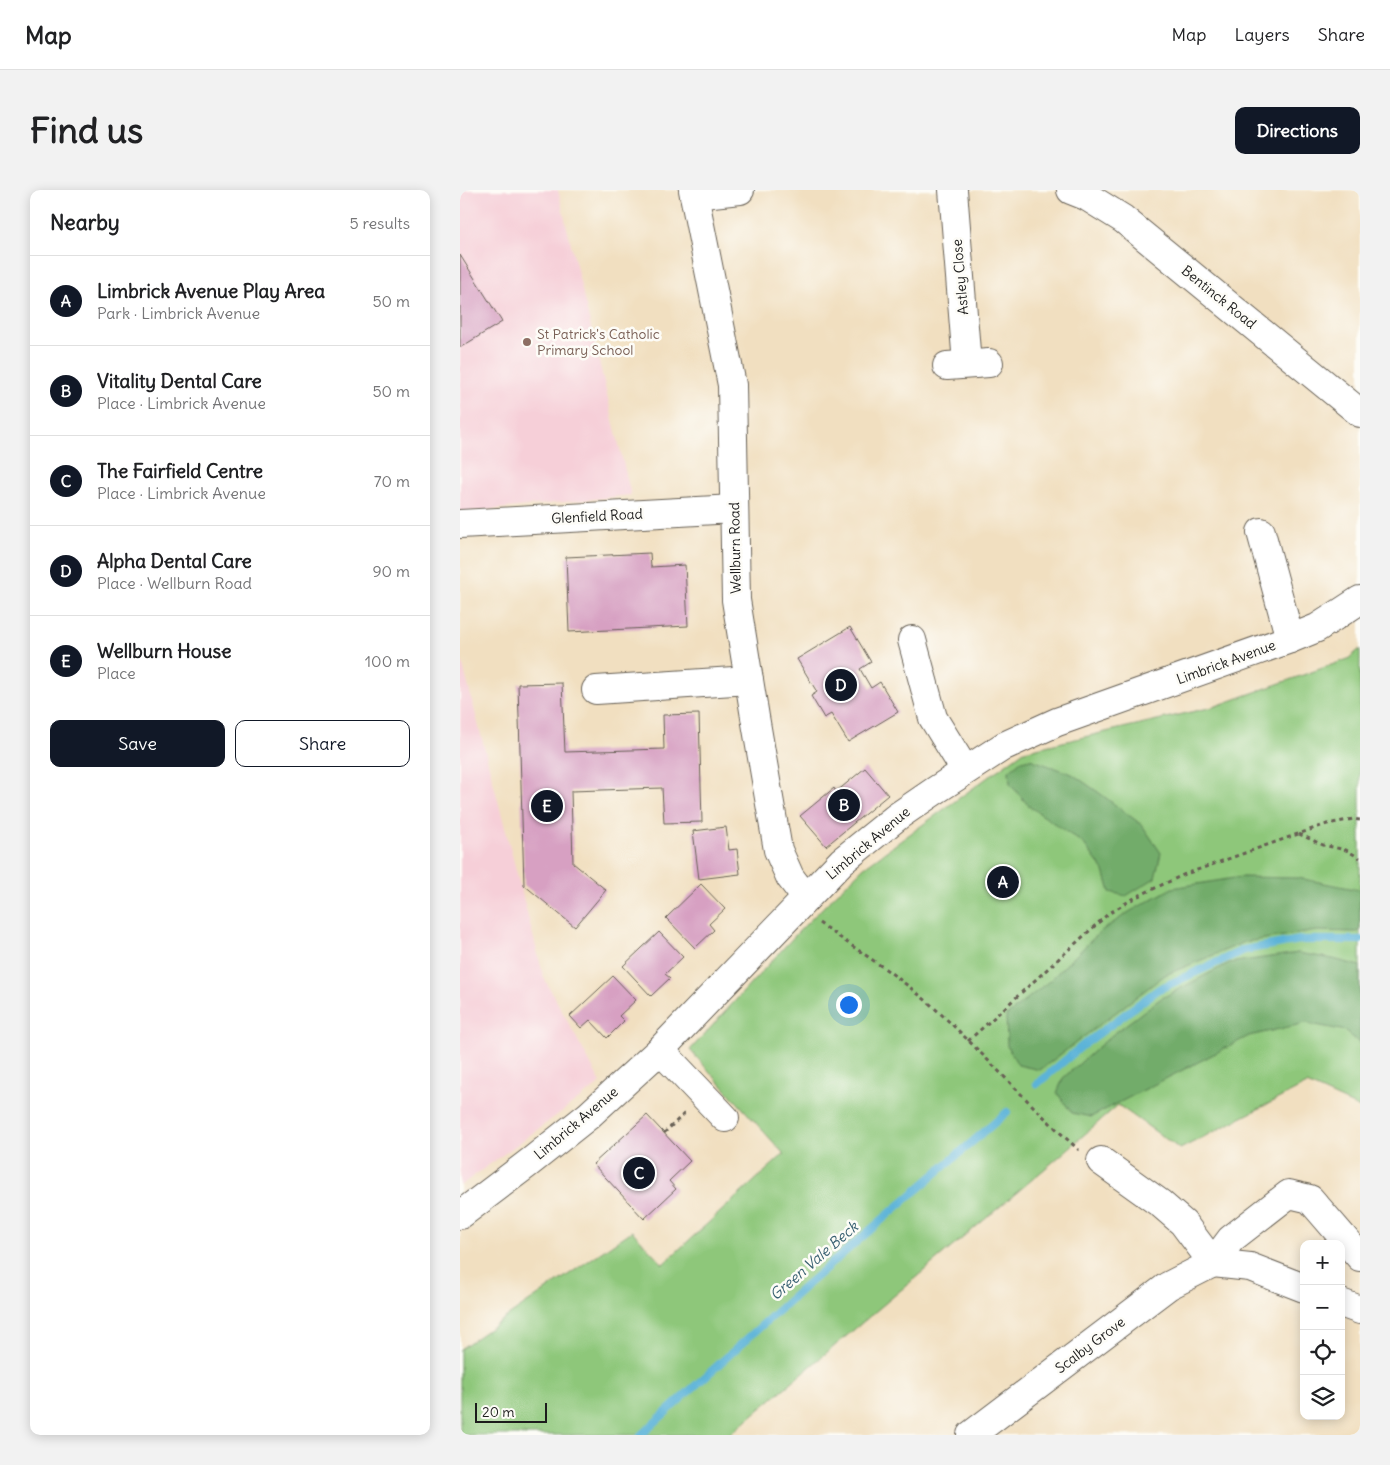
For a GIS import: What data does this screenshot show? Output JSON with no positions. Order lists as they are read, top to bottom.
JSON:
{
  "streets": {
    "street": [
      "Astley Close",
      "Bentinck Road",
      "Glenfield Road",
      "Wellburn Road",
      "Limbrick Avenue",
      "Scalby Grove"
    ]
  },
  "crossings": [
    ["Glenfield Road", "Wellburn Road"],
    ["Wellburn Road", "Limbrick Avenue"]
  ],
  "water": ["Green Vale Beck"],
  "places": ["St Patrick's Catholic Primary School"],
  "scale_bar": "20 m",
  "page": {
    "header": "Map",
    "nav": ["Map", "Layers", "Share"],
    "buttons": [
      "Directions",
      ["Save", "Share"]
    ],
    "title": "Find us",
    "heading": ["Nearby", "5 results"],
    "list": [
      {
        "mark": "A",
        "name": "Limbrick Avenue Play Area",
        "note": "Park · Limbrick Avenue",
        "value": "50 m"
      },
      {
        "mark": "B",
        "name": "Vitality Dental Care",
        "note": "Place · Limbrick Avenue",
        "value": "50 m"
      },
      {
        "mark": "C",
        "name": "The Fairfield Centre",
        "note": "Place · Limbrick Avenue",
        "value": "70 m"
      },
      {
        "mark": "D",
        "name": "Alpha Dental Care",
        "note": "Place · Wellburn Road",
        "value": "90 m"
      },
      {
        "mark": "E",
        "name": "Wellburn House",
        "note": "Place",
        "value": "100 m"
      }
    ],
    "pins": [
      "D",
      "B",
      "E",
      "A",
      "C"
    ],
    "map_buttons": ["+", "−"],
    "scale": "20 m"
  }
}
